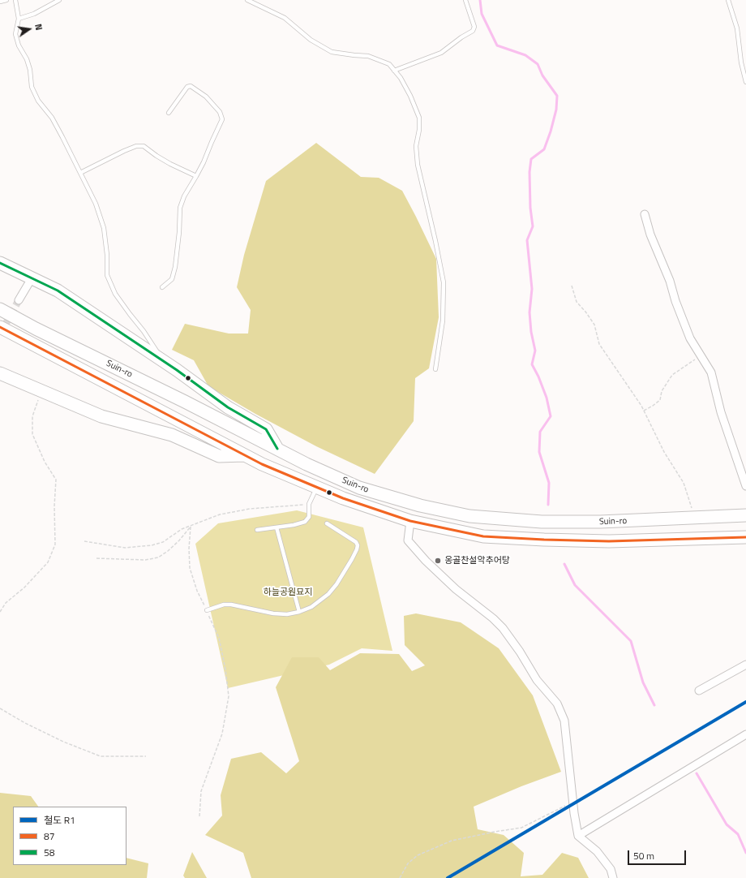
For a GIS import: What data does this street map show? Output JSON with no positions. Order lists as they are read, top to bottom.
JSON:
{
  "streets": {
    "main road": ["Suin-ro"]
  },
  "parks": ["하늘공원묘지"],
  "places": ["옹골찬설악추어탕"],
  "lines": ["transit line 58", "transit line 87", "rail line R1"],
  "legend": ["철도 R1", "87", "58"],
  "scale_bar": "50 m",
  "north": "right"
}
